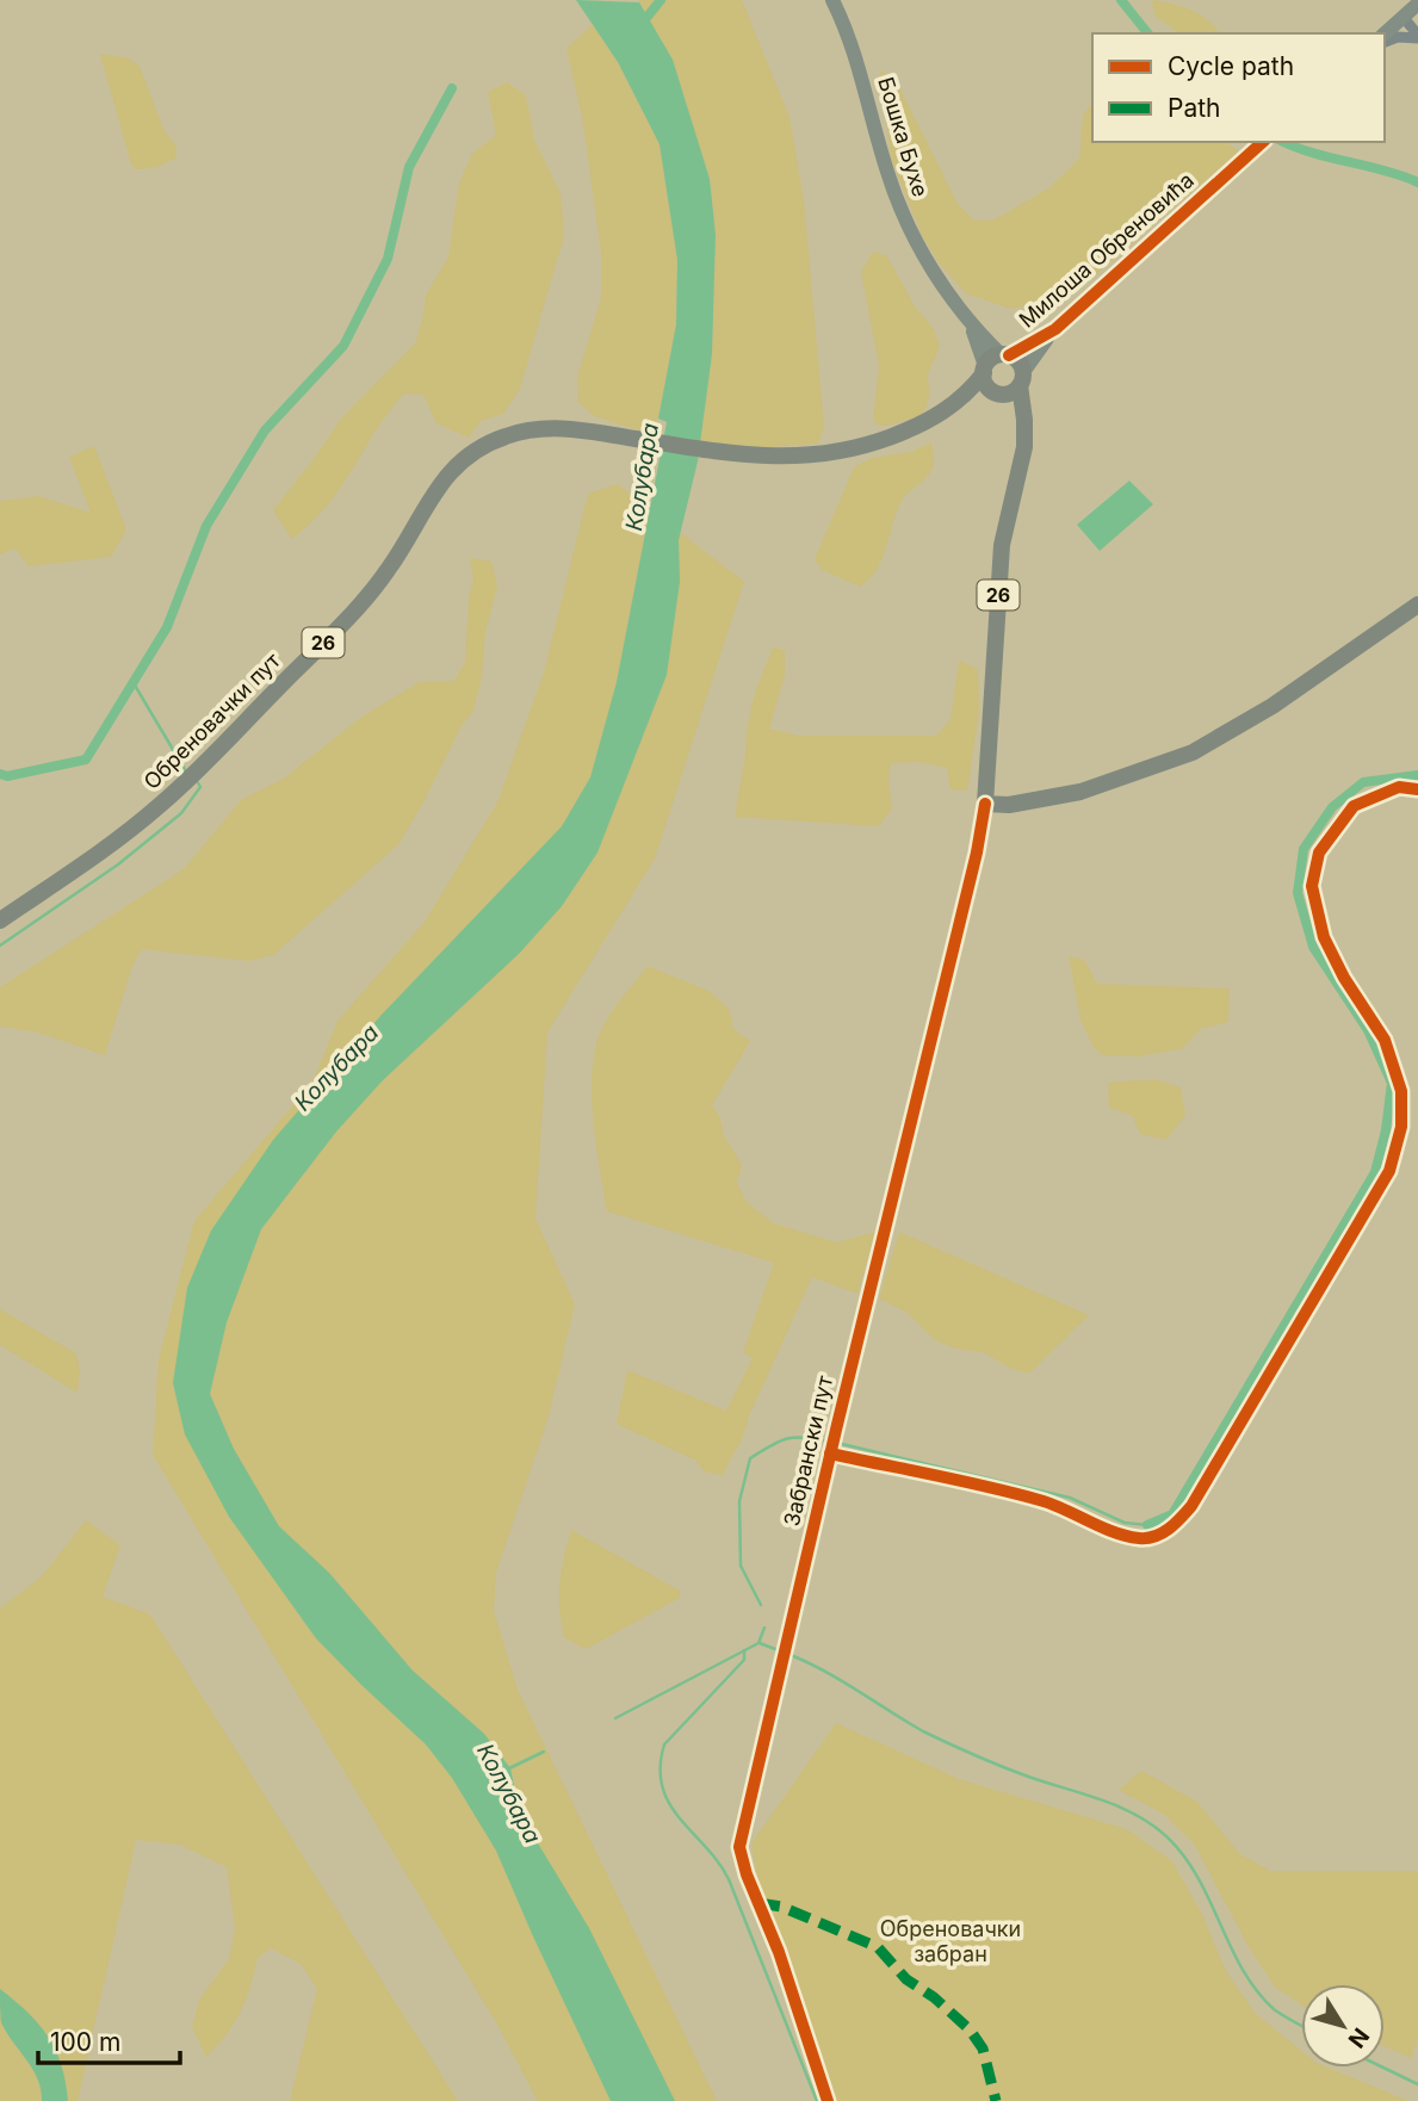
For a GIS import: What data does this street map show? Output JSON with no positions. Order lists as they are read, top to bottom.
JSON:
{
  "streets": {
    "main road": [
      "Бошка Бухе",
      "Милоша Обреновића",
      "26",
      "Обреновачки пут"
    ],
    "street": ["Забрански пут"]
  },
  "crossings": [
    ["Бошка Бухе", "Милоша Обреновића"],
    ["Бошка Бухе", "26"],
    ["Милоша Обреновића", "26"],
    ["Милоша Обреновића", "Обреновачки пут"],
    ["26", "Забрански пут"]
  ],
  "water": ["Колубара"],
  "parks": ["Обреновачки забран"],
  "legend": ["Cycle path", "Path"],
  "scale_bar": "100 m",
  "north": "bottom right"
}
